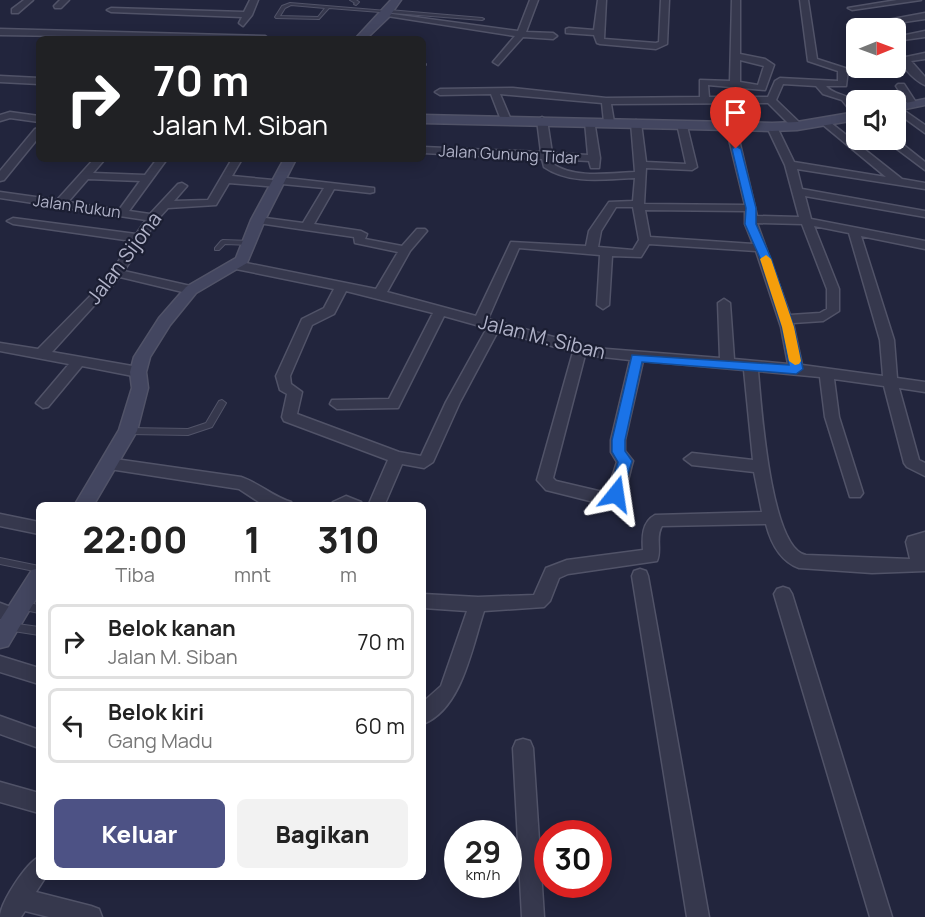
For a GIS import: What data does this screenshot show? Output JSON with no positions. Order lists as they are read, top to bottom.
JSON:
{
  "streets": {
    "street": [
      "Jalan Gunung Tidar",
      "Jalan Rukun",
      "Jalan Sijona",
      "Jalan M. Siban"
    ]
  },
  "crossings": [
    ["Jalan Rukun", "Jalan Sijona"]
  ],
  "north": "right",
  "page": {
    "turn": ["70 m", "Jalan M. Siban"],
    "eta": [
      "22:00",
      "Tiba",
      "1",
      "mnt",
      "310",
      "m"
    ],
    "list": [
      {
        "name": "Belok kanan",
        "note": "Jalan M. Siban",
        "value": "70 m"
      },
      {
        "name": "Belok kiri",
        "note": "Gang Madu",
        "value": "60 m"
      }
    ],
    "buttons": ["Keluar", "Bagikan"],
    "speed": "29 km/h",
    "limit": "30"
  }
}
